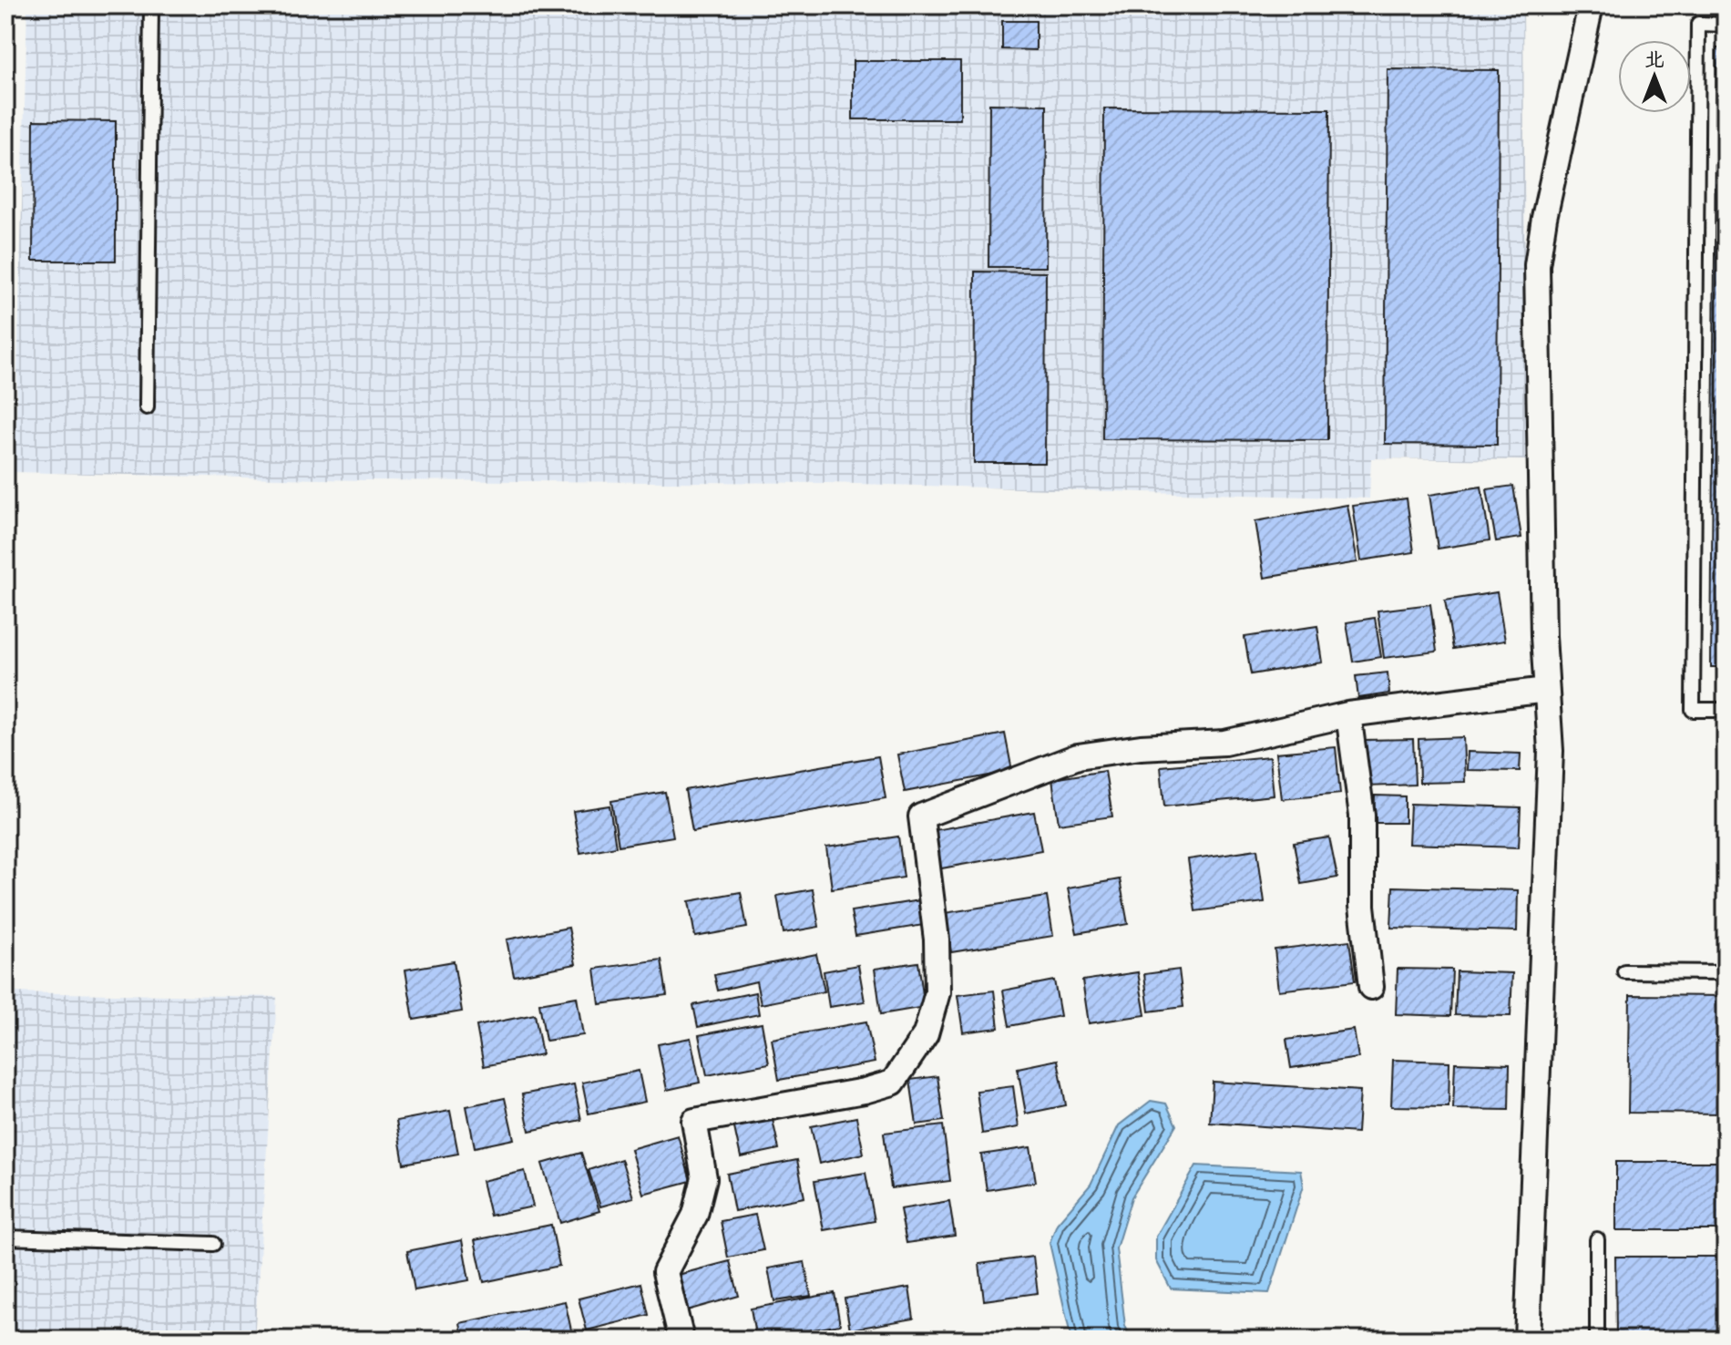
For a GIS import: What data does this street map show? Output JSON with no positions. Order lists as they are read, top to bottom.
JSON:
{
  "north": "top"
}
